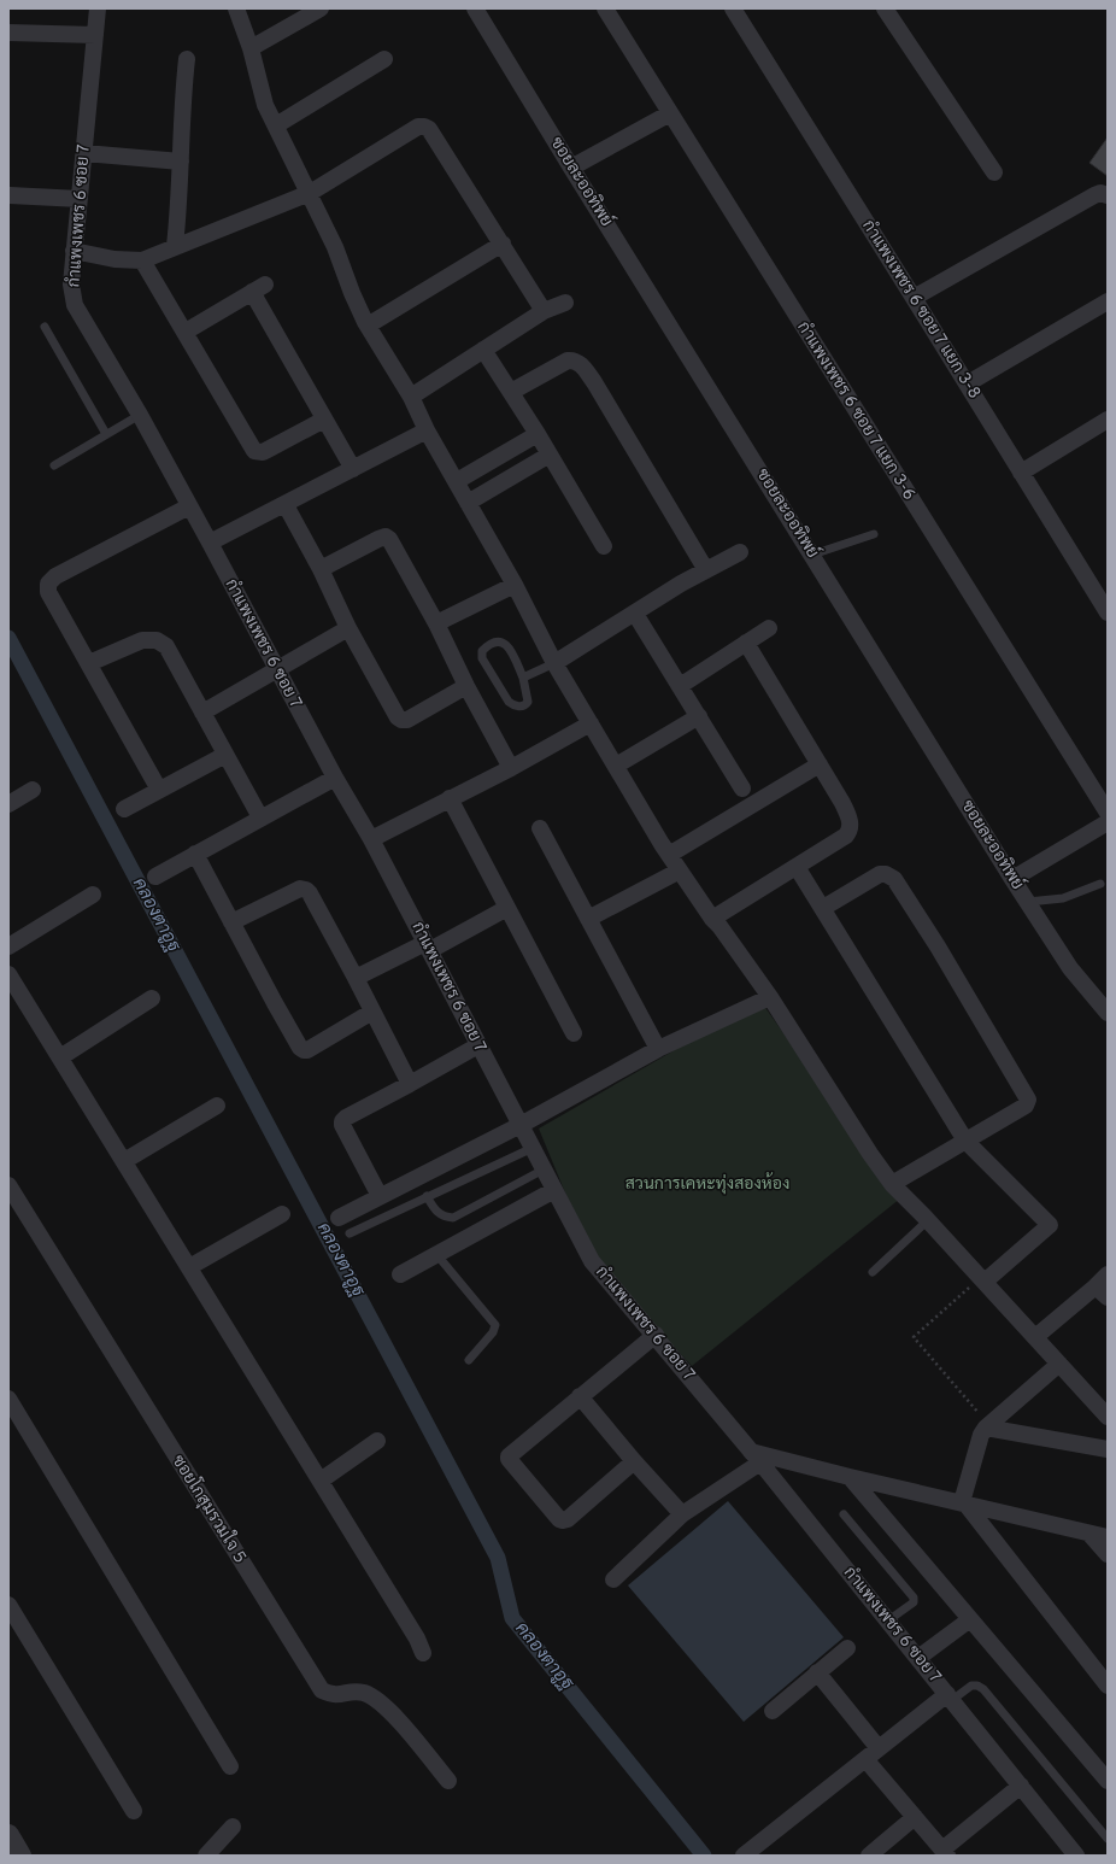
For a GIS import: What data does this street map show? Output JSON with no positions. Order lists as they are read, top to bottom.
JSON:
{
  "streets": {
    "street": [
      "ซอยละออทิพย์",
      "กำแพงเพชร 6 ซอย 7",
      "กำแพงเพชร 6 ซอย 7 แยก 3-8",
      "กำแพงเพชร 6 ซอย 7 แยก 3-6",
      "ซอยโกสุมรวมใจ 5"
    ]
  },
  "water": ["คลองตาอูฐ"],
  "parks": ["สวนการเคหะทุ่งสองห้อง"]
}
